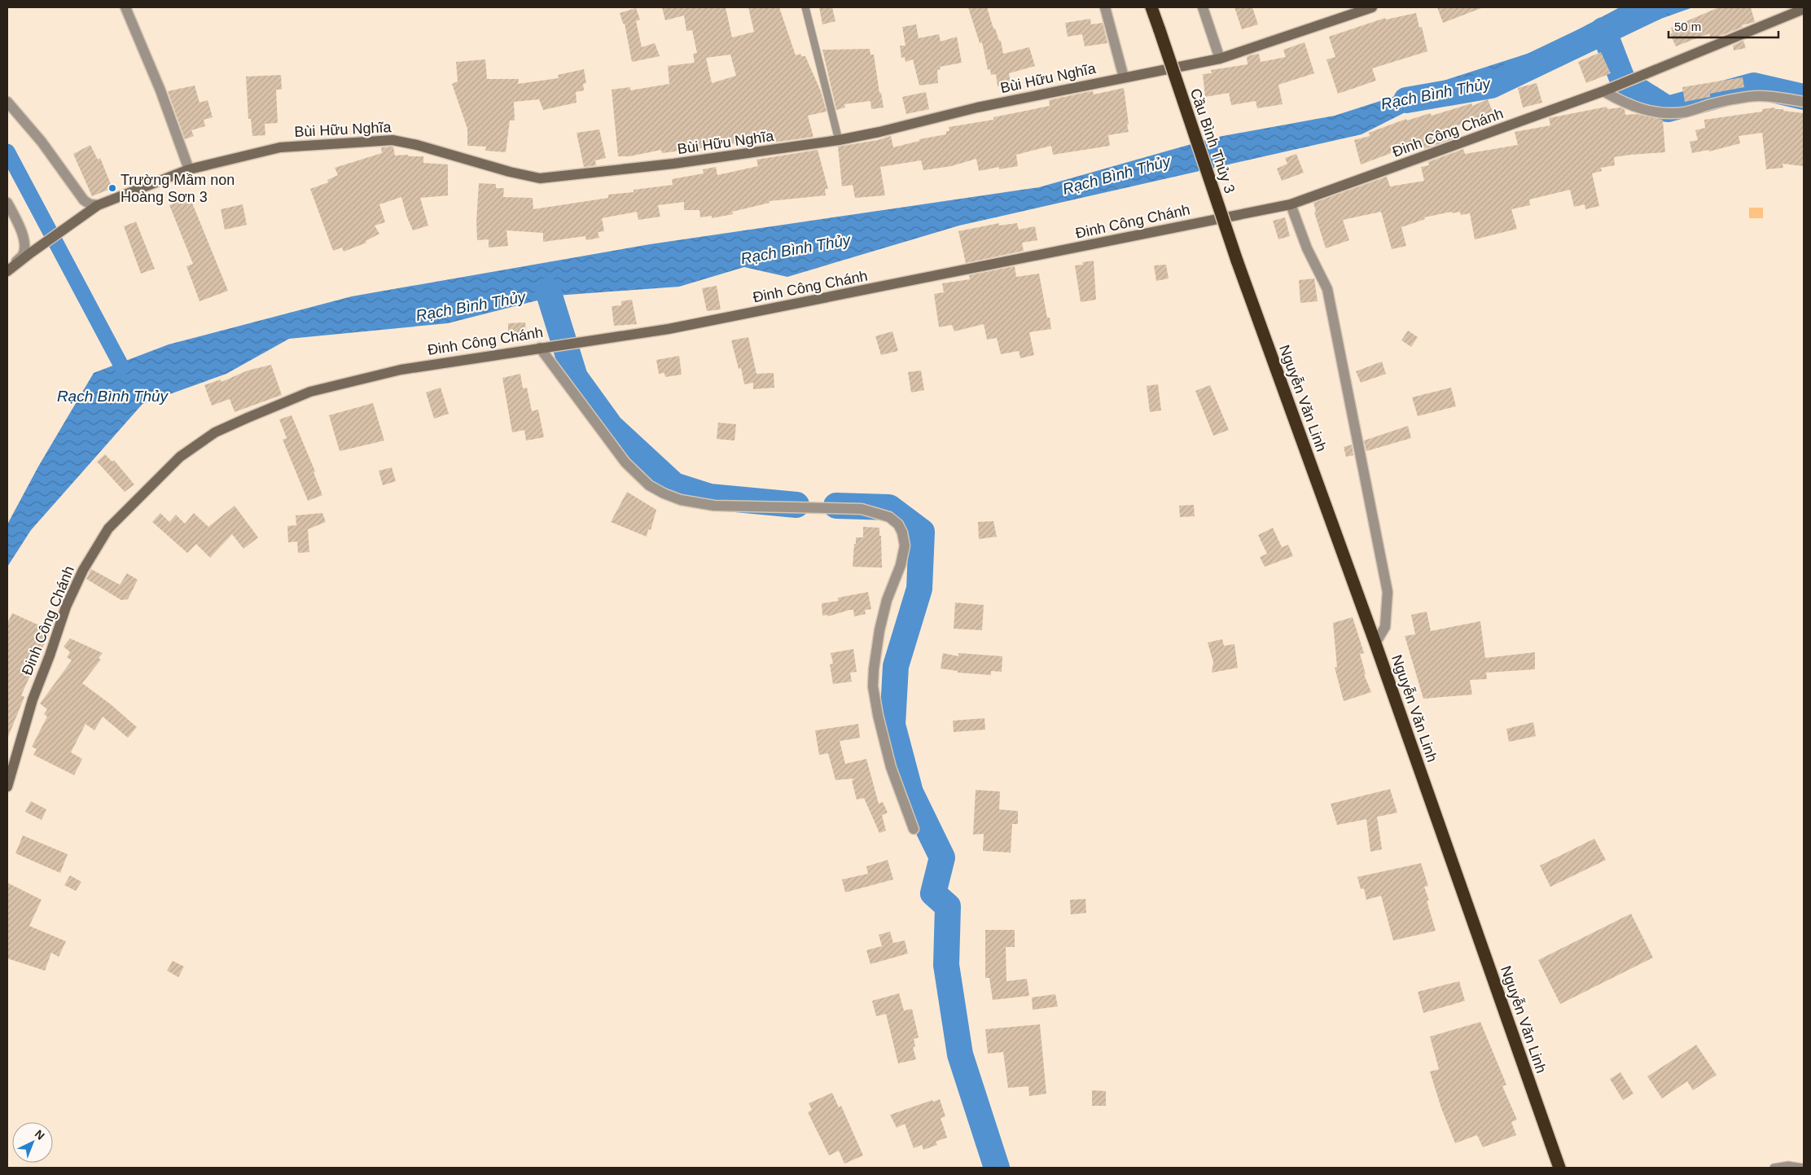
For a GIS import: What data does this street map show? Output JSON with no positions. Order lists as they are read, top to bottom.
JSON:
{
  "streets": {
    "highway": ["Cầu Bình Thủy 3", "Nguyễn Văn Linh"],
    "street": ["Bùi Hữu Nghĩa", "Đinh Công Chánh"]
  },
  "crossings": [
    ["Cầu Bình Thủy 3", "Nguyễn Văn Linh"]
  ],
  "water": ["Rạch Bình Thủy"],
  "places": ["Trường Mầm non Hoàng Sơn 3"],
  "scale_bar": "50 m",
  "north": "top right"
}
